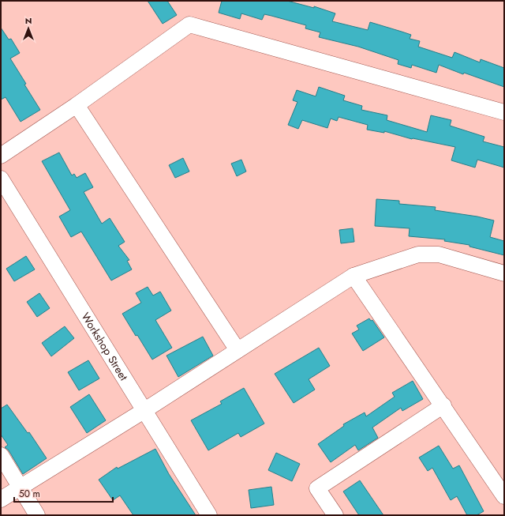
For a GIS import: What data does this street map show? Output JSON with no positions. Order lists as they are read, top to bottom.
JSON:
{
  "streets": {
    "street": ["Workshop Street"]
  },
  "scale_bar": "50 m",
  "north": "top"
}
